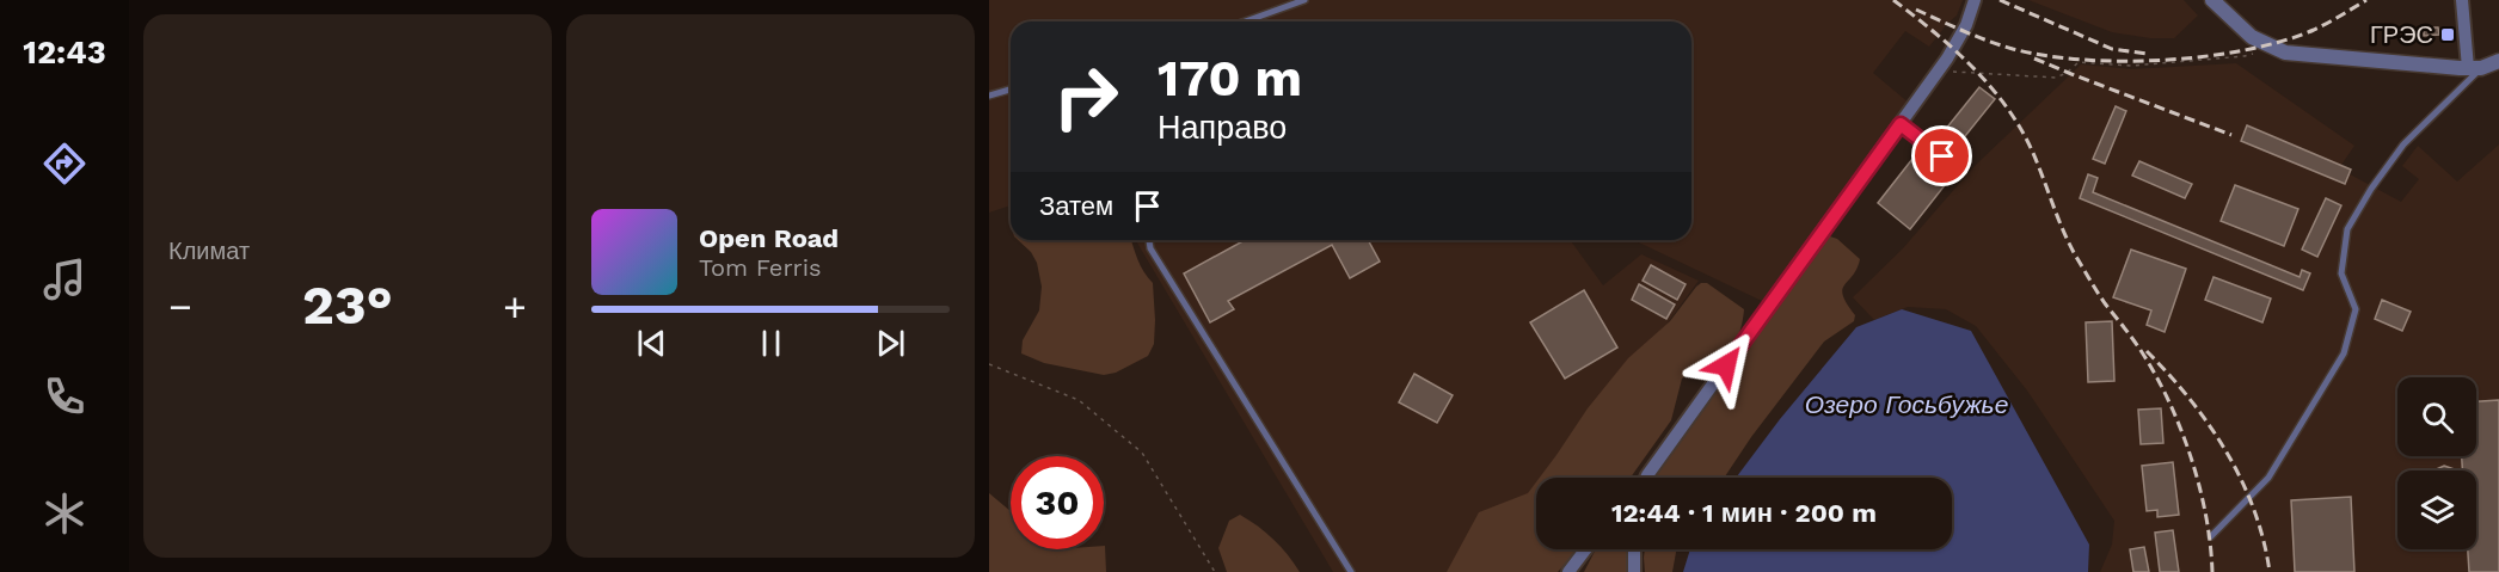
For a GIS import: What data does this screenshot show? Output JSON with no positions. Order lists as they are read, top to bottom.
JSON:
{
  "water": ["Озеро Госьбужье"],
  "places": {
    "transit": ["ГРЭС"]
  },
  "page": {
    "tabs": "12:43",
    "tile": "Климат",
    "turn": ["170 m", "Направо"],
    "then": "Затем",
    "song": ["Open Road", "Tom Ferris"],
    "heat": ["−", "23°", "+"],
    "limit": "30",
    "trip": "12:44 · 1 мин · 200 m"
  }
}
